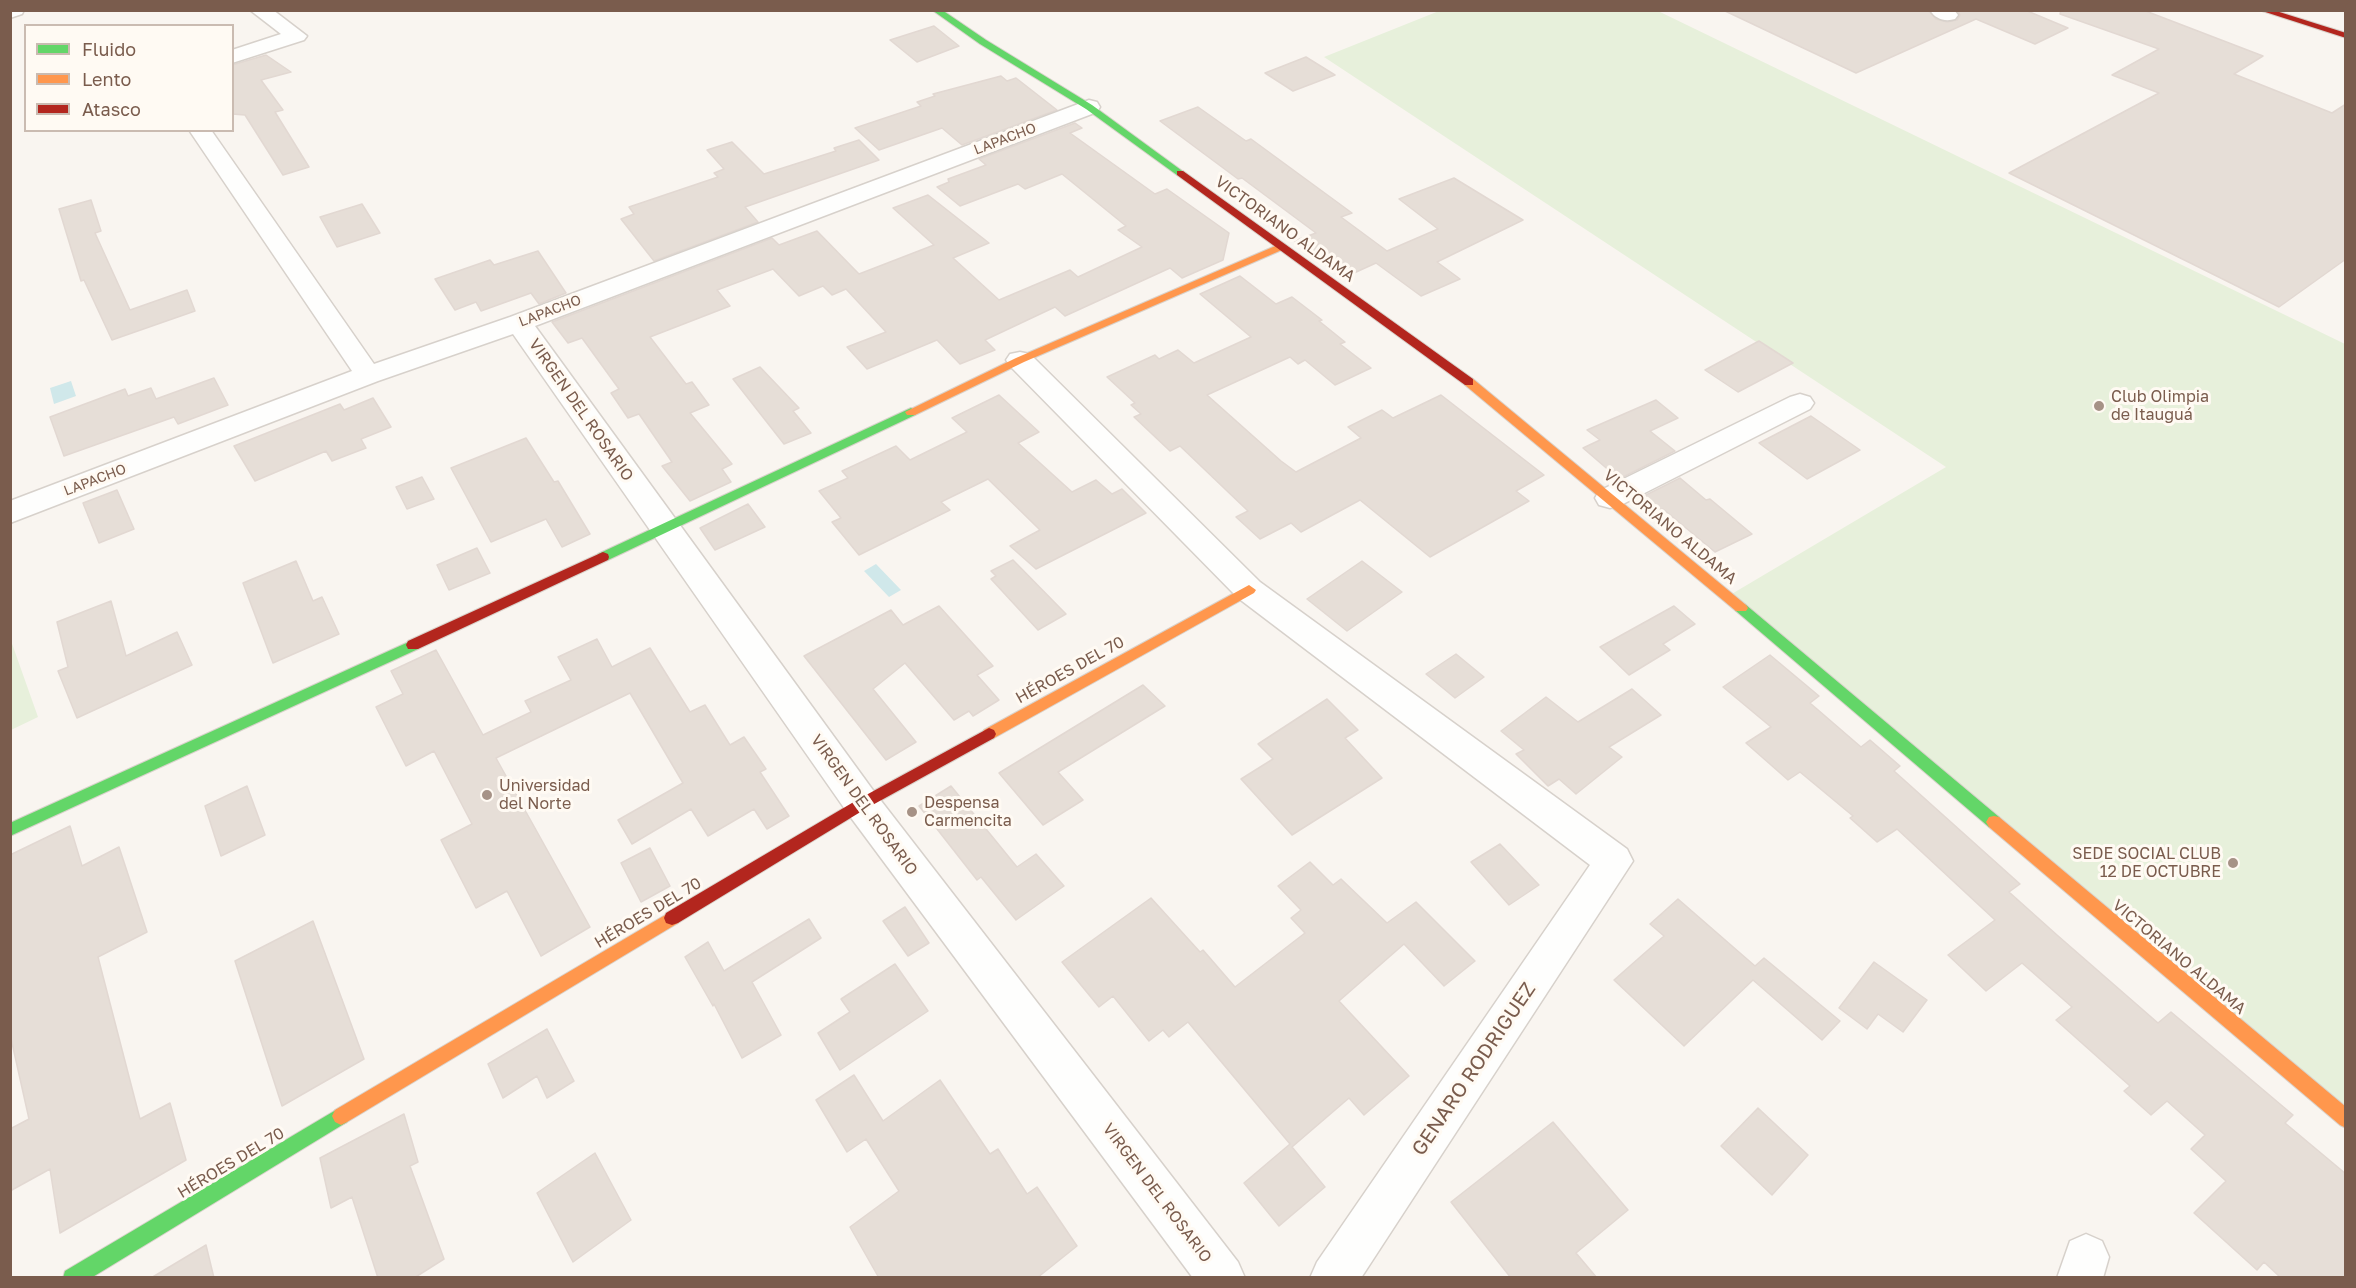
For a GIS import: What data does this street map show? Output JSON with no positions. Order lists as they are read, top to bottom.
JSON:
{
  "streets": {
    "street": [
      "LAPACHO",
      "VICTORIANO ALDAMA",
      "VIRGEN DEL ROSARIO",
      "HÉROES DEL 70",
      "GENARO RODRIGUEZ"
    ]
  },
  "crossings": [
    ["LAPACHO", "VICTORIANO ALDAMA"],
    ["LAPACHO", "VIRGEN DEL ROSARIO"],
    ["VIRGEN DEL ROSARIO", "HÉROES DEL 70"],
    ["HÉROES DEL 70", "GENARO RODRIGUEZ"]
  ],
  "places": [
    "Club Olimpia de Itauguá",
    "Universidad del Norte",
    "Despensa Carmencita",
    "SEDE SOCIAL CLUB 12 DE OCTUBRE"
  ],
  "legend": ["Fluido", "Lento", "Atasco"]
}
